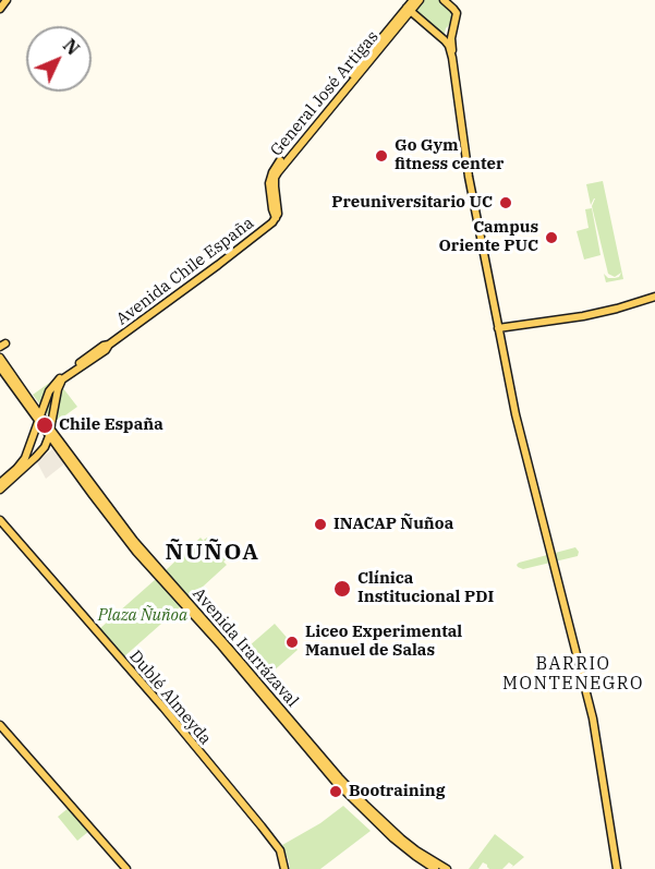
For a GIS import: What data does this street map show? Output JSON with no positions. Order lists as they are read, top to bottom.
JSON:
{
  "streets": {
    "main road": [
      "General José Artigas",
      "Avenida Chile España",
      "Avenida Irarrázaval",
      "Dublé Almeyda"
    ]
  },
  "crossings": [
    ["General José Artigas", "Avenida Chile España"],
    ["Avenida Chile España", "Avenida Irarrázaval"]
  ],
  "districts": ["ÑUÑOA", "BARRIO MONTENEGRO"],
  "parks": ["Plaza Ñuñoa"],
  "places": [
    "Go Gym fitness center",
    "Preuniversitario UC",
    "Campus Oriente PUC",
    "Chile España",
    "INACAP Ñuñoa",
    "Clínica Institucional PDI",
    "Liceo Experimental Manuel de Salas",
    "Bootraining"
  ],
  "north": "top right"
}
